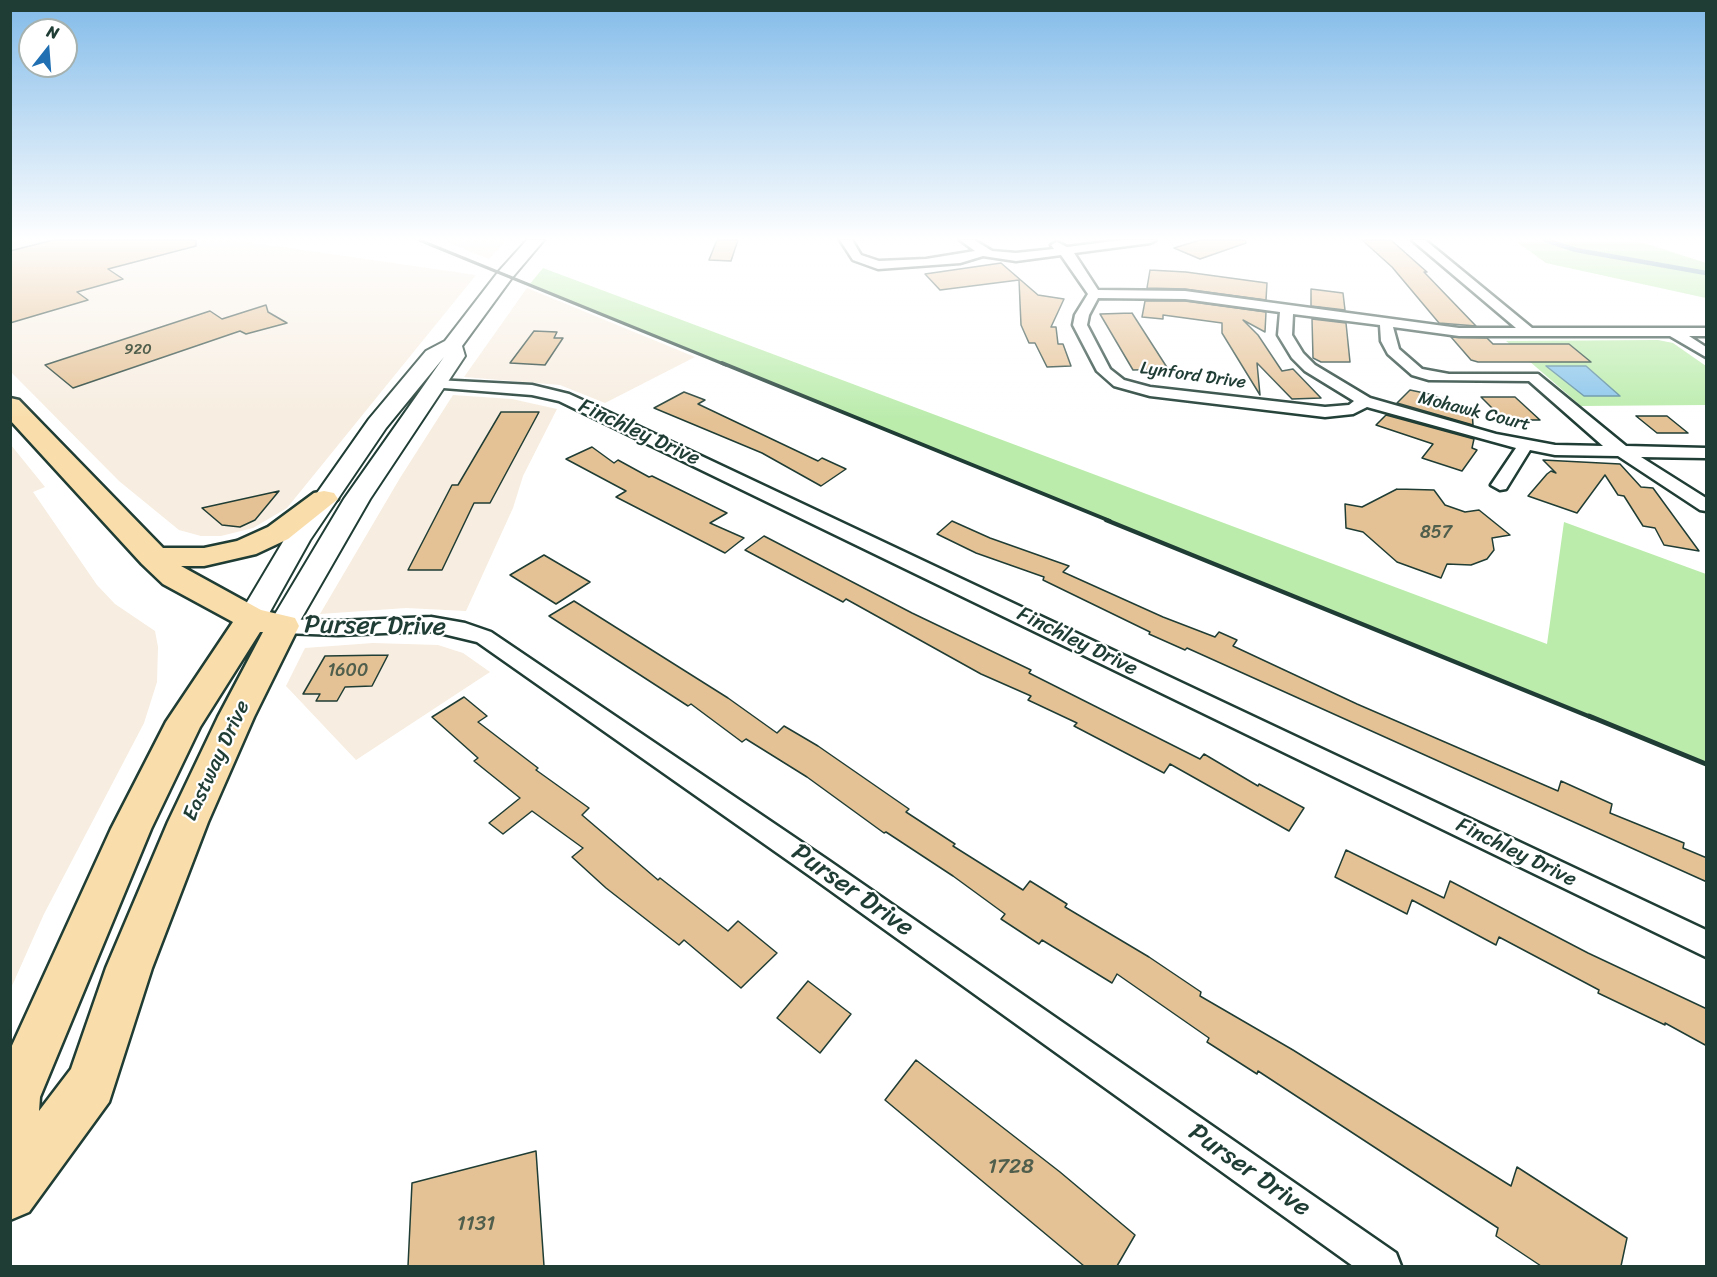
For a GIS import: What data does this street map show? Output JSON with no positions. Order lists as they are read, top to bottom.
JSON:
{
  "streets": {
    "main road": ["Eastway Drive"],
    "street": [
      "Lynford Drive",
      "Mohawk Court",
      "Finchley Drive",
      "Purser Drive"
    ]
  },
  "crossings": [
    ["Lynford Drive", "Mohawk Court"],
    ["Finchley Drive", "Eastway Drive"],
    ["Purser Drive", "Eastway Drive"]
  ],
  "house_numbers": [
    "920",
    "857",
    "1600",
    "1728",
    "1131"
  ],
  "north": "top"
}
